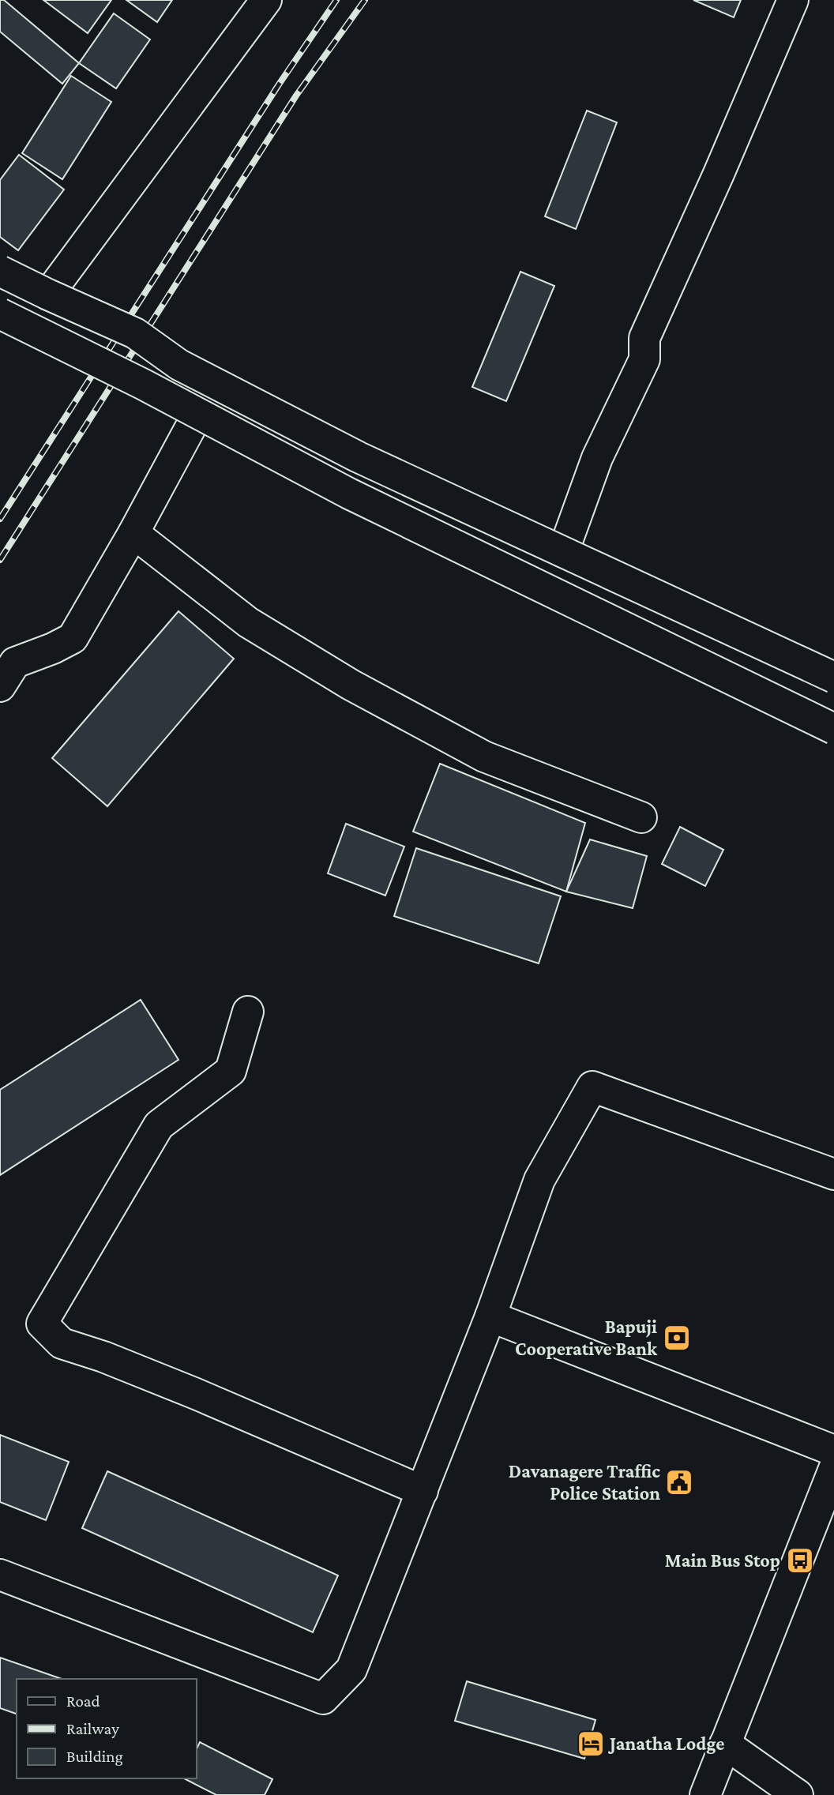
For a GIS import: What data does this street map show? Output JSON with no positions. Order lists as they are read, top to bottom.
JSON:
{
  "places": {
    "bank": ["Bapuji Cooperative Bank"],
    "public building": ["Davanagere Traffic Police Station"],
    "bus stop": ["Main Bus Stop"],
    "hotel": ["Janatha Lodge"]
  },
  "legend": ["Road", "Railway", "Building"]
}
